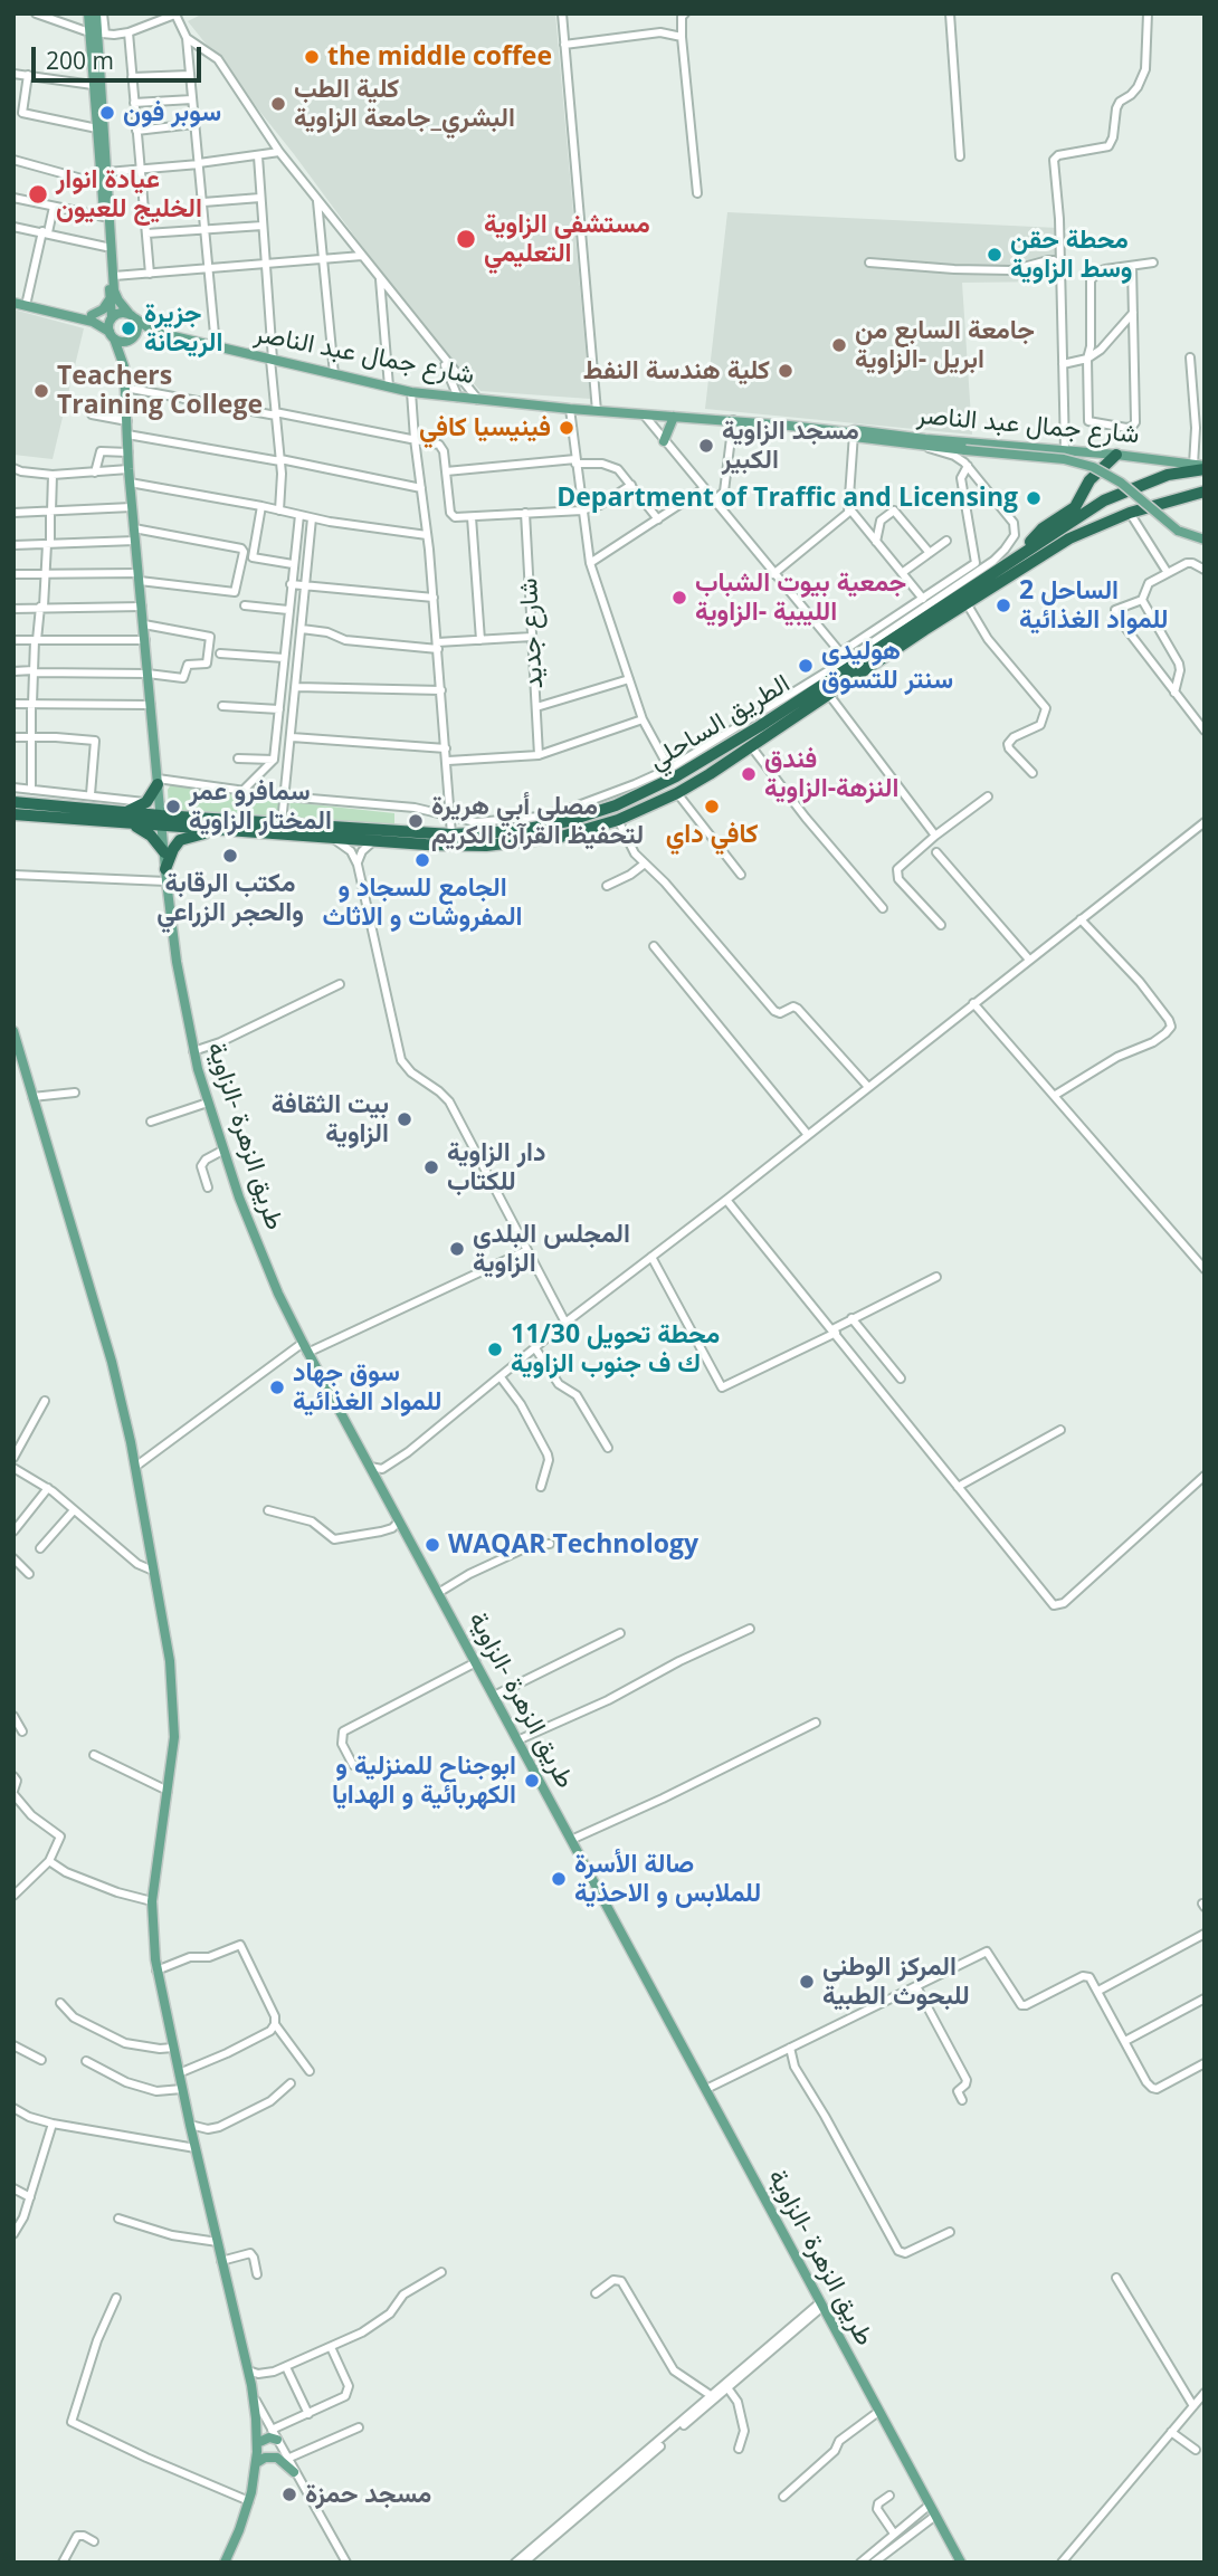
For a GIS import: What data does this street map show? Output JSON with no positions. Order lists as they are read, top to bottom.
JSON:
{
  "streets": {
    "highway": ["الطريق الساحلي"],
    "main road": ["شارع جمال عبد الناصر", "طريق الزهرة -الزاوية"],
    "street": ["شارع جديد"]
  },
  "crossings": [
    ["شارع جمال عبد الناصر", "الطريق الساحلي"],
    ["الطريق الساحلي", "طريق الزهرة -الزاوية"]
  ],
  "places": [
    "the middle coffee",
    "كلية الطب البشري_جامعة الزاوية",
    "سوبر فون",
    "عيادة انوار الخليج للعيون",
    "مستشفى الزاوية التعليمي",
    "محطة حقن وسط الزاوية",
    "جزيرة الريحانة",
    "جامعة السابع من ابريل -الزاوية",
    "كلية هندسة النفط",
    "Teachers Training College",
    "فينيسيا كافي",
    "مسجد الزاوية الكبير",
    "Department of Traffic and Licensing",
    "جمعية بيوت الشباب الليبية -الزاوية",
    "الساحل 2 للمواد الغذائية",
    "هوليدى سنتر للتسوق",
    "فندق النزهة-الزاوية",
    "سمافرو عمر المختار الزاوية",
    "كافي داي",
    "مصلى أبي هريرة لتحفيظ القرآن الكريم",
    "مكتب الرقابة والحجر الزراعي",
    "الجامع للسجاد و المفروشات و الاثاث",
    "بيت الثقافة الزاوية",
    "دار الزاوية للكتاب",
    "المجلس البلدي الزاوية",
    "محطة تحويل 11/30 ك ف جنوب الزاوية",
    "سوق جهاد للمواد الغذائية",
    "WAQAR Technology",
    "ابوجناح للمنزلية و الكهربائية و الهدايا",
    "صالة الأسرة للملابس و الاحذية",
    "المركز الوطني للبحوث الطبية",
    "مسجد حمزة"
  ],
  "scale_bar": "200 m"
}
